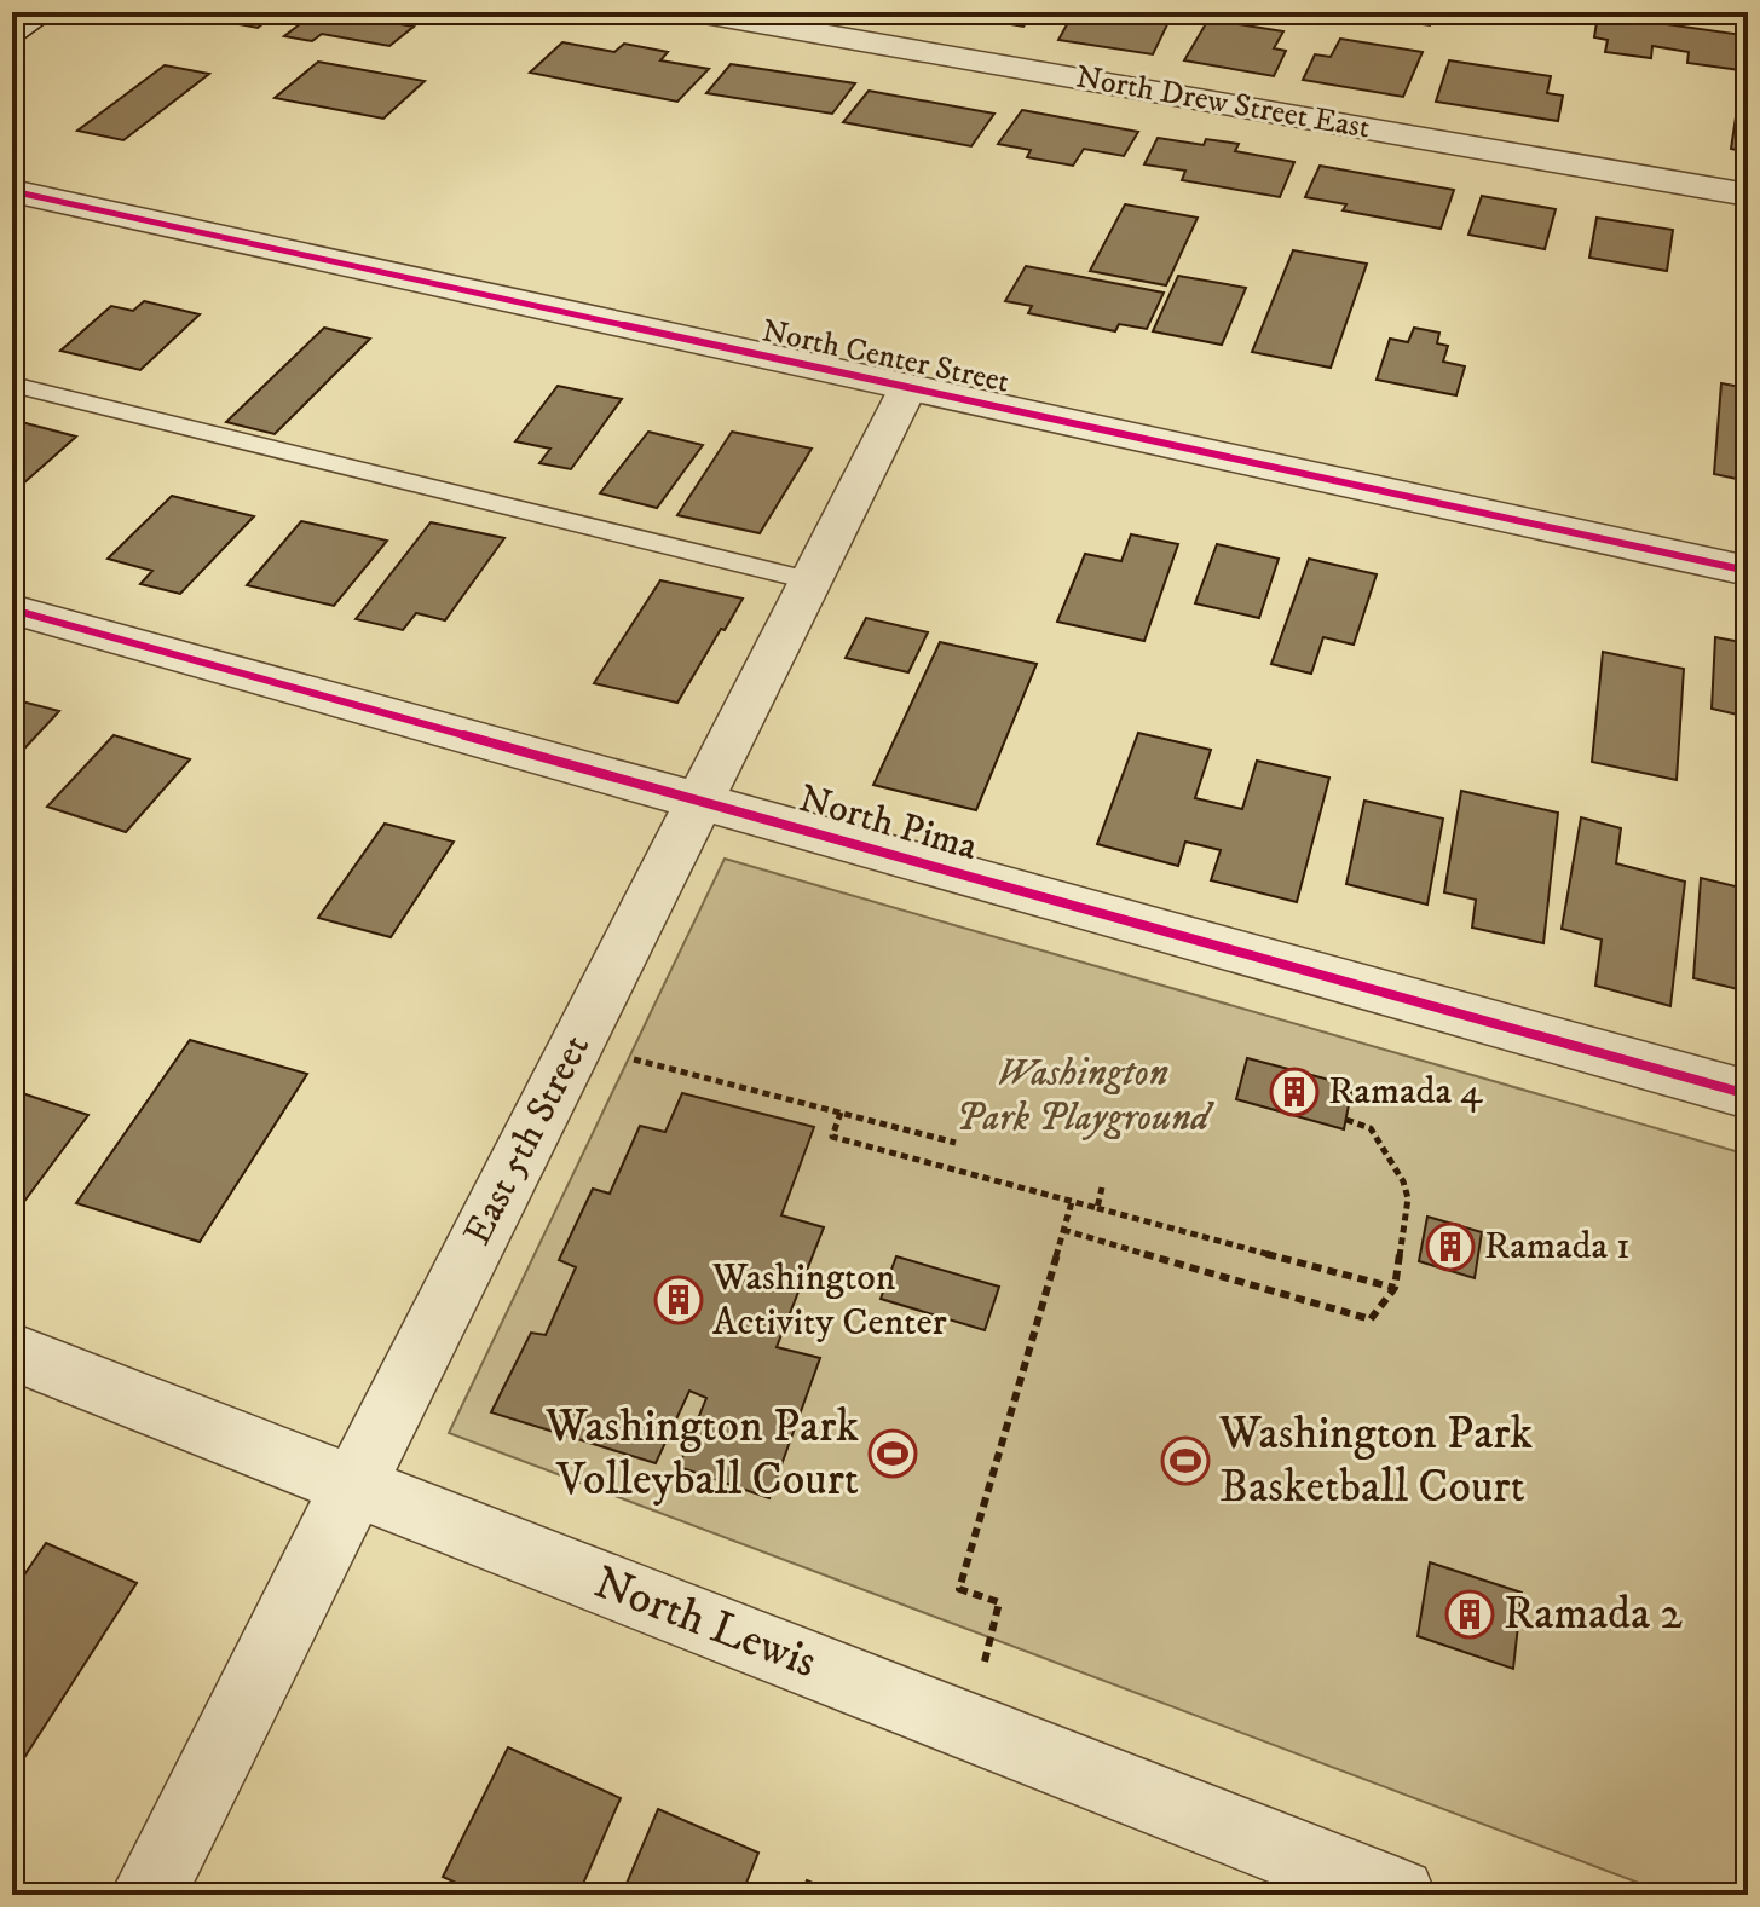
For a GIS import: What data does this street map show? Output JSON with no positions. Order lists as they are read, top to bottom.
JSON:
{
  "streets": {
    "street": [
      "North Drew Street East",
      "North Center Street",
      "North Pima",
      "East 5th Street",
      "North Lewis"
    ]
  },
  "crossings": [
    ["North Center Street", "East 5th Street"],
    ["North Pima", "East 5th Street"],
    ["East 5th Street", "North Lewis"]
  ],
  "parks": ["Washington Park Playground"],
  "places": {
    "building": [
      "Ramada 4",
      "Ramada 1",
      "Washington Activity Center",
      "Ramada 2"
    ],
    "sports": ["Washington Park Volleyball Court", "Washington Park Basketball Court"]
  }
}
